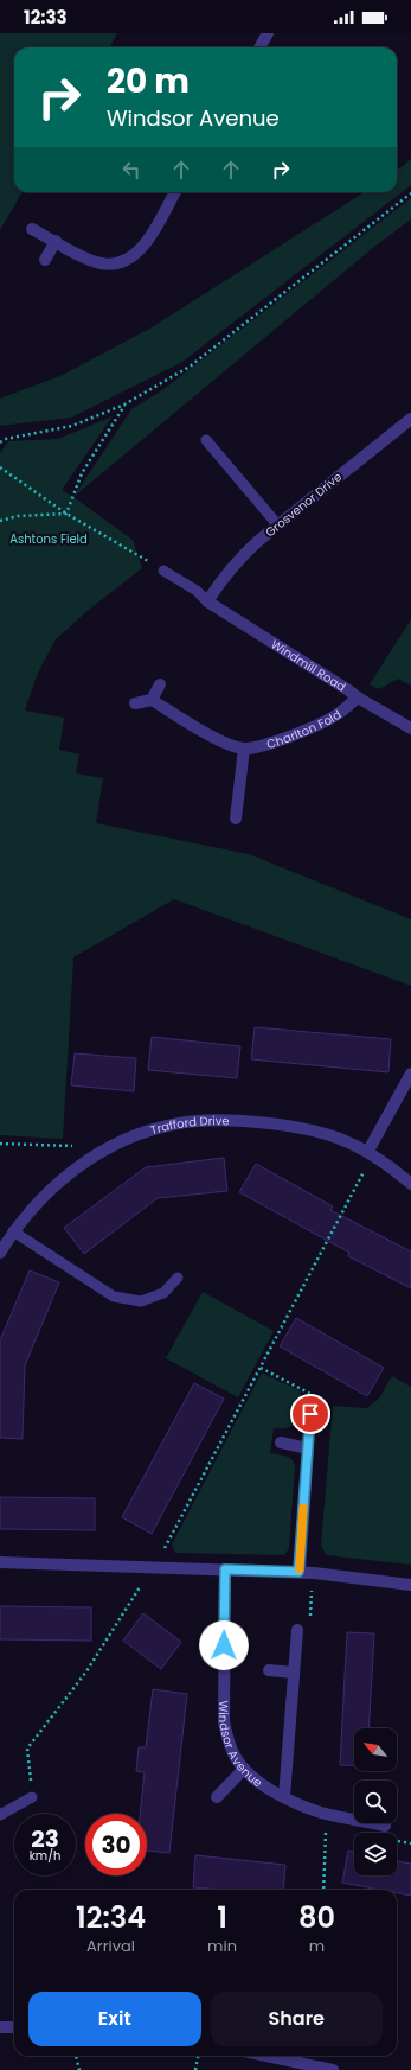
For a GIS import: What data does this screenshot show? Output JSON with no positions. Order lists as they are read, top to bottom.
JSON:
{
  "streets": {
    "street": [
      "Grosvenor Drive",
      "Windmill Road",
      "Charlton Fold",
      "Trafford Drive",
      "Windsor Avenue"
    ]
  },
  "crossings": [
    ["Grosvenor Drive", "Windmill Road"],
    ["Windmill Road", "Charlton Fold"]
  ],
  "parks": ["Ashtons Field"],
  "north": "top left",
  "page": {
    "status": "12:33",
    "turn": ["20 m", "Windsor Avenue"],
    "speed": "23 km/h",
    "limit": "30",
    "eta": [
      "12:34",
      "Arrival",
      "1",
      "min",
      "80",
      "m"
    ],
    "buttons": ["Exit", "Share"]
  }
}
